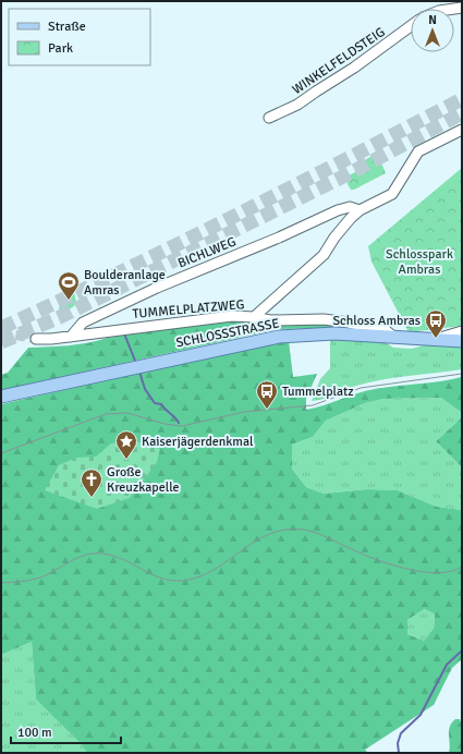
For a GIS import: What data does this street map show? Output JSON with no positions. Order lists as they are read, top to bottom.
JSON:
{
  "streets": {
    "main road": ["SCHLOSSSTRASSE"],
    "street": ["WINKELFELDSTEIG", "BICHLWEG", "TUMMELPLATZWEG"]
  },
  "crossings": [
    ["BICHLWEG", "TUMMELPLATZWEG"],
    ["TUMMELPLATZWEG", "SCHLOSSSTRASSE"]
  ],
  "parks": ["Schlosspark Ambras"],
  "places": {
    "sports": ["Boulderanlage Amras"],
    "bus stop": ["Schloss Ambras", "Tummelplatz"],
    "place": ["Kaiserjägerdenkmal"],
    "church": ["Große Kreuzkapelle"]
  },
  "legend": ["Straße", "Park"],
  "scale_bar": "100 m",
  "north": "top"
}
